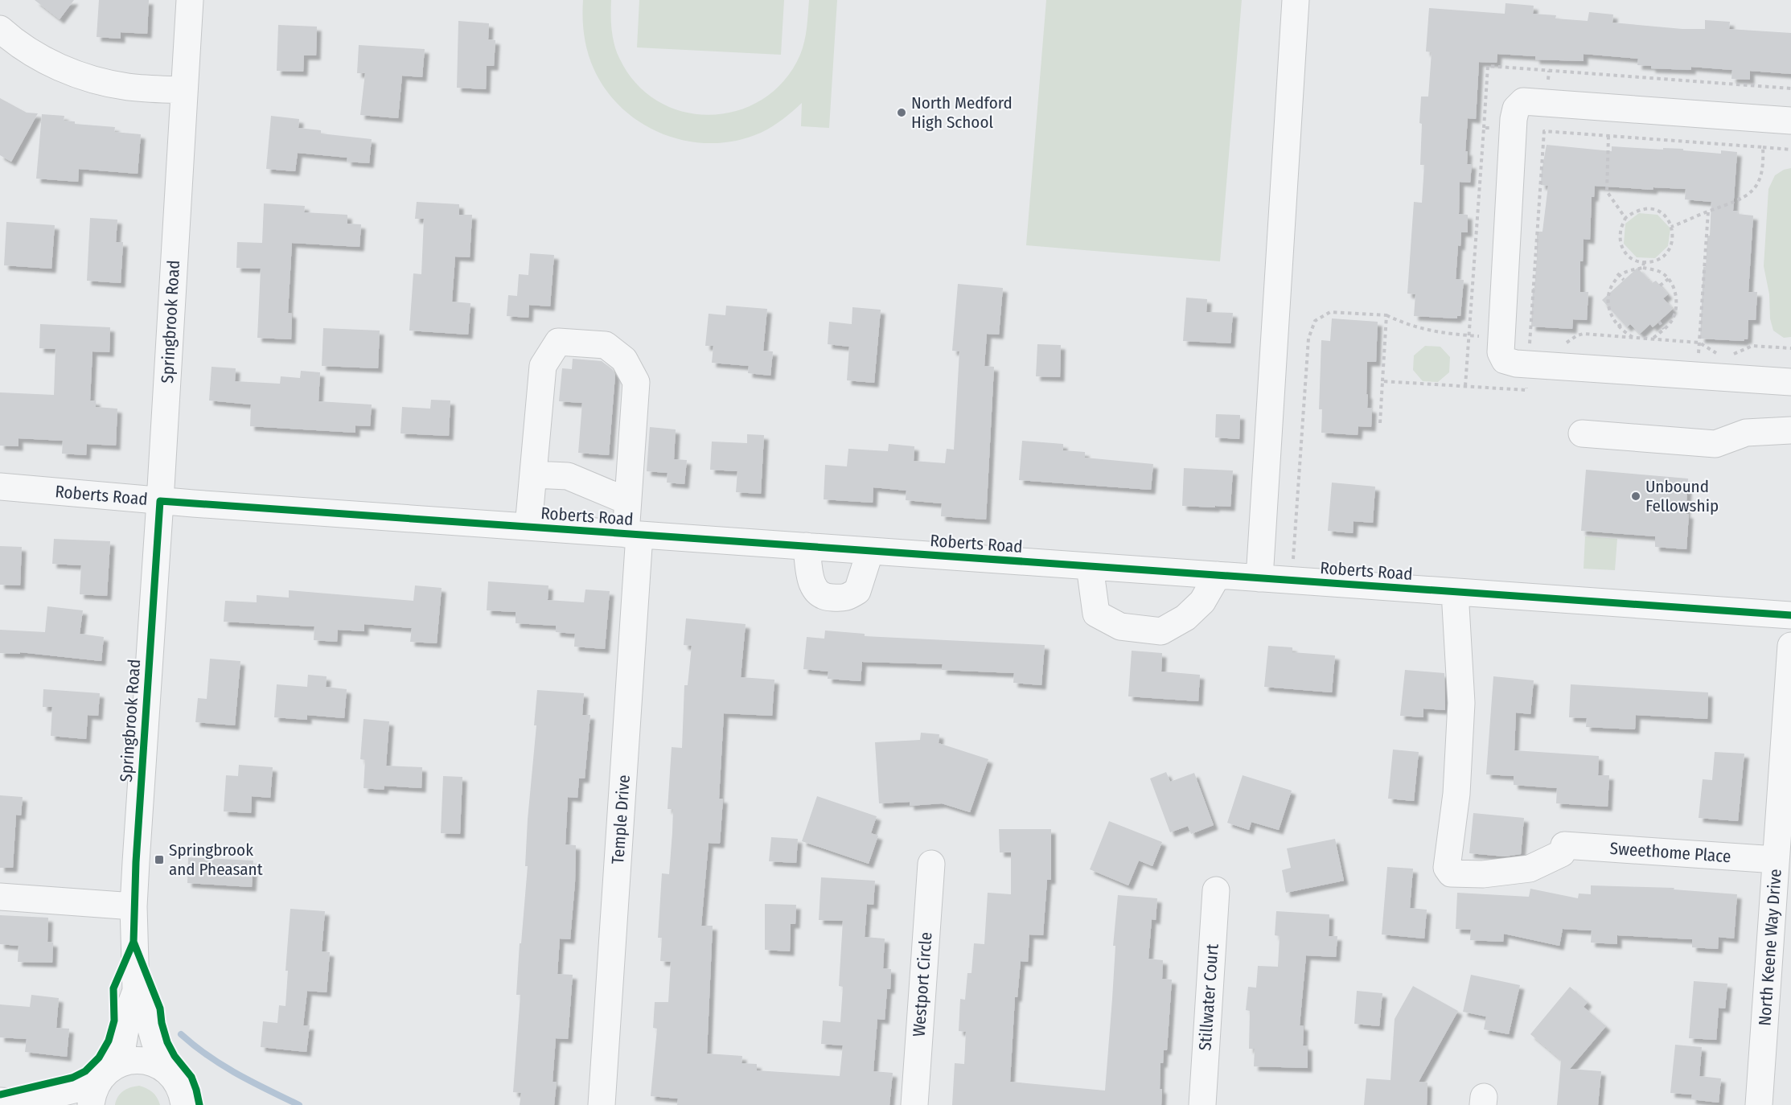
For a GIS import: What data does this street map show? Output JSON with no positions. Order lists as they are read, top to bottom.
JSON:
{
  "streets": {
    "street": [
      "Springbrook Road",
      "Roberts Road",
      "Temple Drive",
      "Sweethome Place",
      "North Keene Way Drive",
      "Westport Circle",
      "Stillwater Court"
    ]
  },
  "crossings": [
    ["Springbrook Road", "Roberts Road"],
    ["Roberts Road", "Temple Drive"],
    ["Roberts Road", "Sweethome Place"],
    ["Sweethome Place", "North Keene Way Drive"]
  ],
  "places": {
    "other": ["North Medford High School", "Unbound Fellowship"],
    "transit": ["Springbrook and Pheasant"]
  }
}
